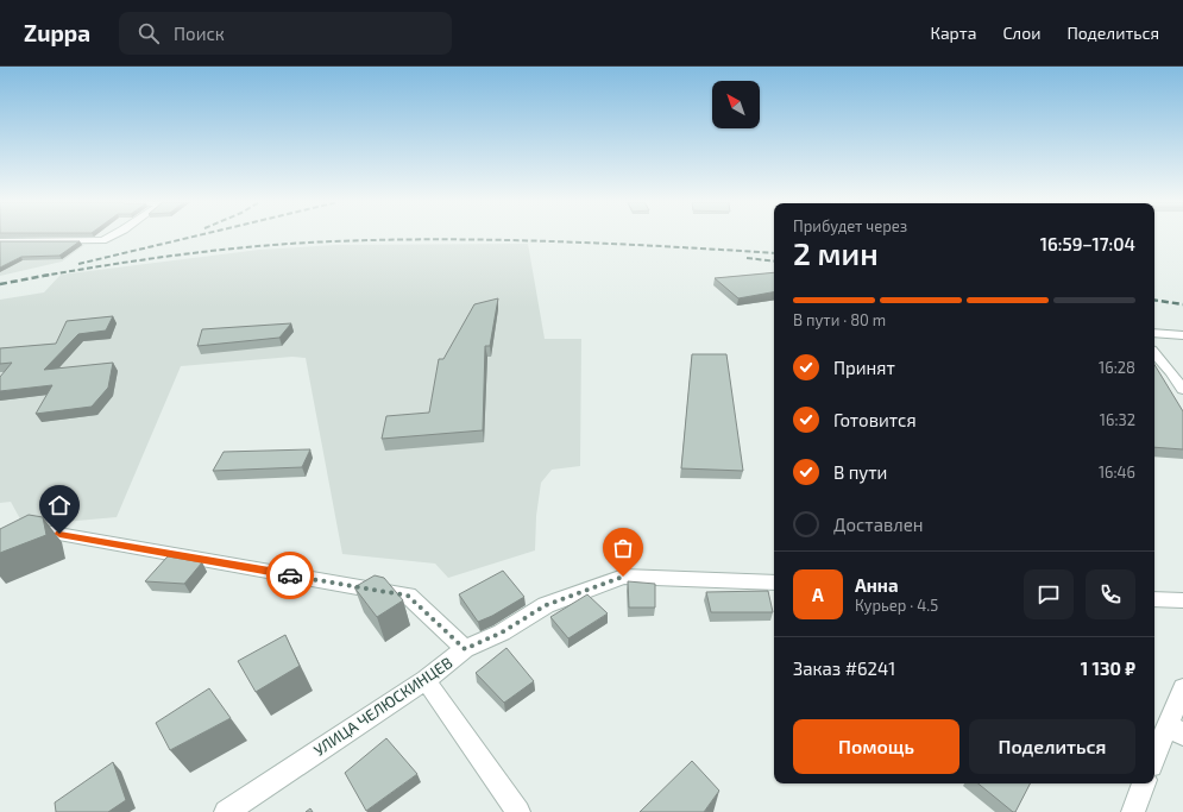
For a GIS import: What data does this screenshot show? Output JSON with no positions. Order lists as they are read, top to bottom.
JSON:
{
  "streets": {
    "street": ["УЛИЦА ЧЕЛЮСКИНЦЕВ"]
  },
  "north": "top left",
  "page": {
    "header": "Zuppa",
    "search": "Поиск",
    "nav": ["Карта", "Слои", "Поделиться"],
    "heading": ["2 мин", "Прибудет через", "16:59–17:04"],
    "panel": [
      "Анна",
      "Курьер · 4.5",
      "Заказ #6241",
      "1 130 ₽"
    ],
    "bar": "В пути · 80 m",
    "list": [
      ["Принят", "16:28"],
      ["Готовится", "16:32"],
      ["В пути", "16:46"],
      "Доставлен"
    ],
    "round": "А",
    "buttons": ["Помощь", "Поделиться"]
  }
}
